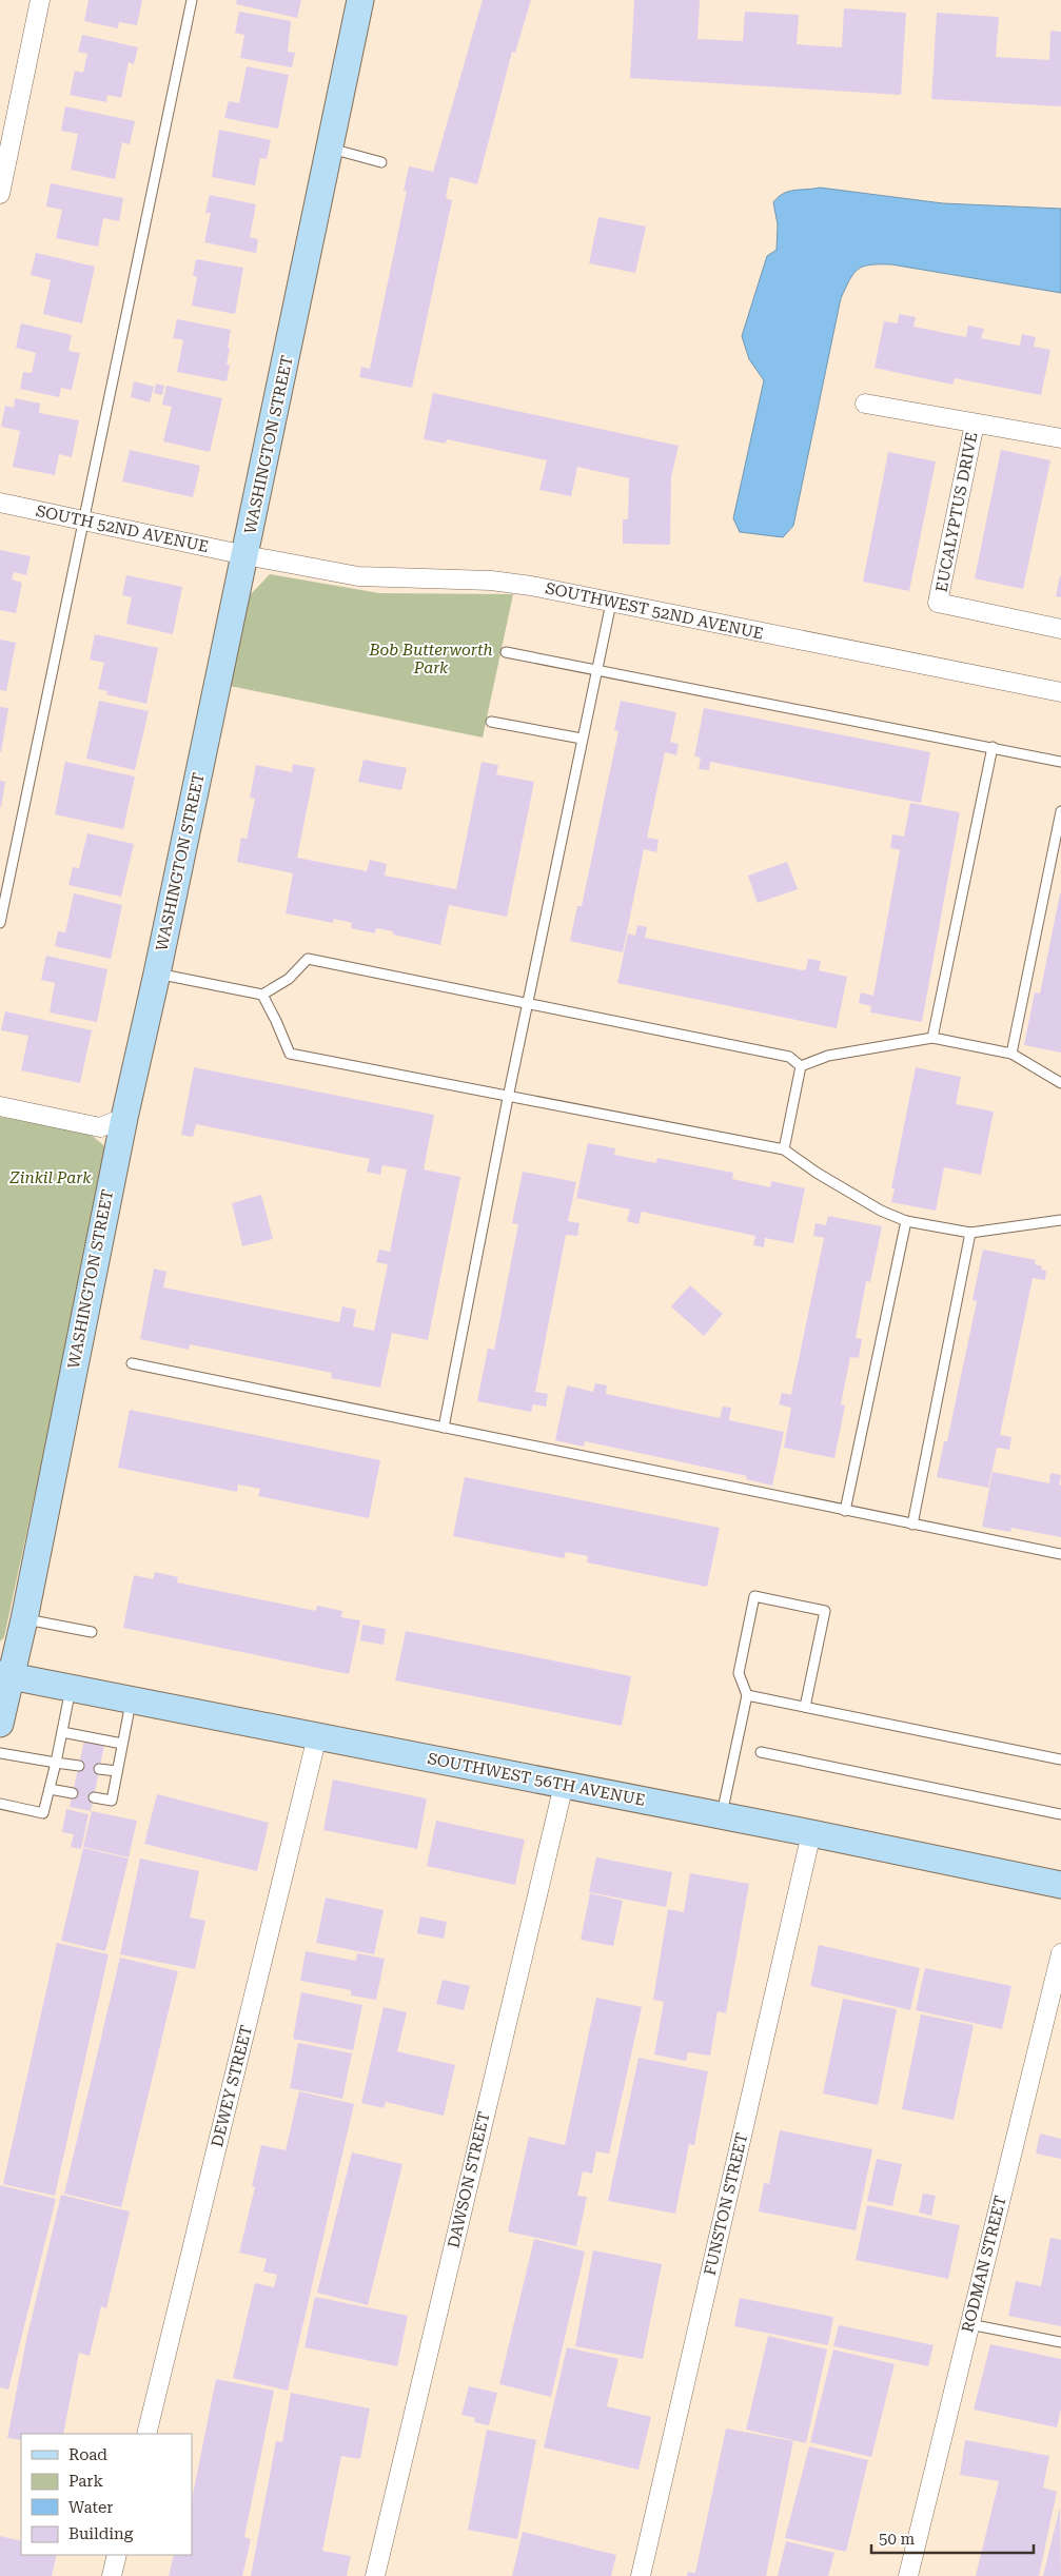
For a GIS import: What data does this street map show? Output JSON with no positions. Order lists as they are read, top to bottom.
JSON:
{
  "streets": {
    "street": [
      "WASHINGTON STREET",
      "EUCALYPTUS DRIVE",
      "SOUTH 52ND AVENUE",
      "SOUTHWEST 52ND AVENUE",
      "SOUTHWEST 56TH AVENUE",
      "DEWEY STREET",
      "DAWSON STREET",
      "FUNSTON STREET",
      "RODMAN STREET"
    ]
  },
  "crossings": [
    ["WASHINGTON STREET", "SOUTH 52ND AVENUE"],
    ["WASHINGTON STREET", "SOUTHWEST 52ND AVENUE"],
    ["WASHINGTON STREET", "SOUTHWEST 56TH AVENUE"],
    ["SOUTH 52ND AVENUE", "SOUTHWEST 52ND AVENUE"],
    ["SOUTHWEST 56TH AVENUE", "DEWEY STREET"],
    ["SOUTHWEST 56TH AVENUE", "DAWSON STREET"],
    ["SOUTHWEST 56TH AVENUE", "FUNSTON STREET"]
  ],
  "parks": ["Bob Butterworth Park", "Zinkil Park"],
  "legend": [
    "Road",
    "Park",
    "Water",
    "Building"
  ],
  "scale_bar": "50 m"
}
